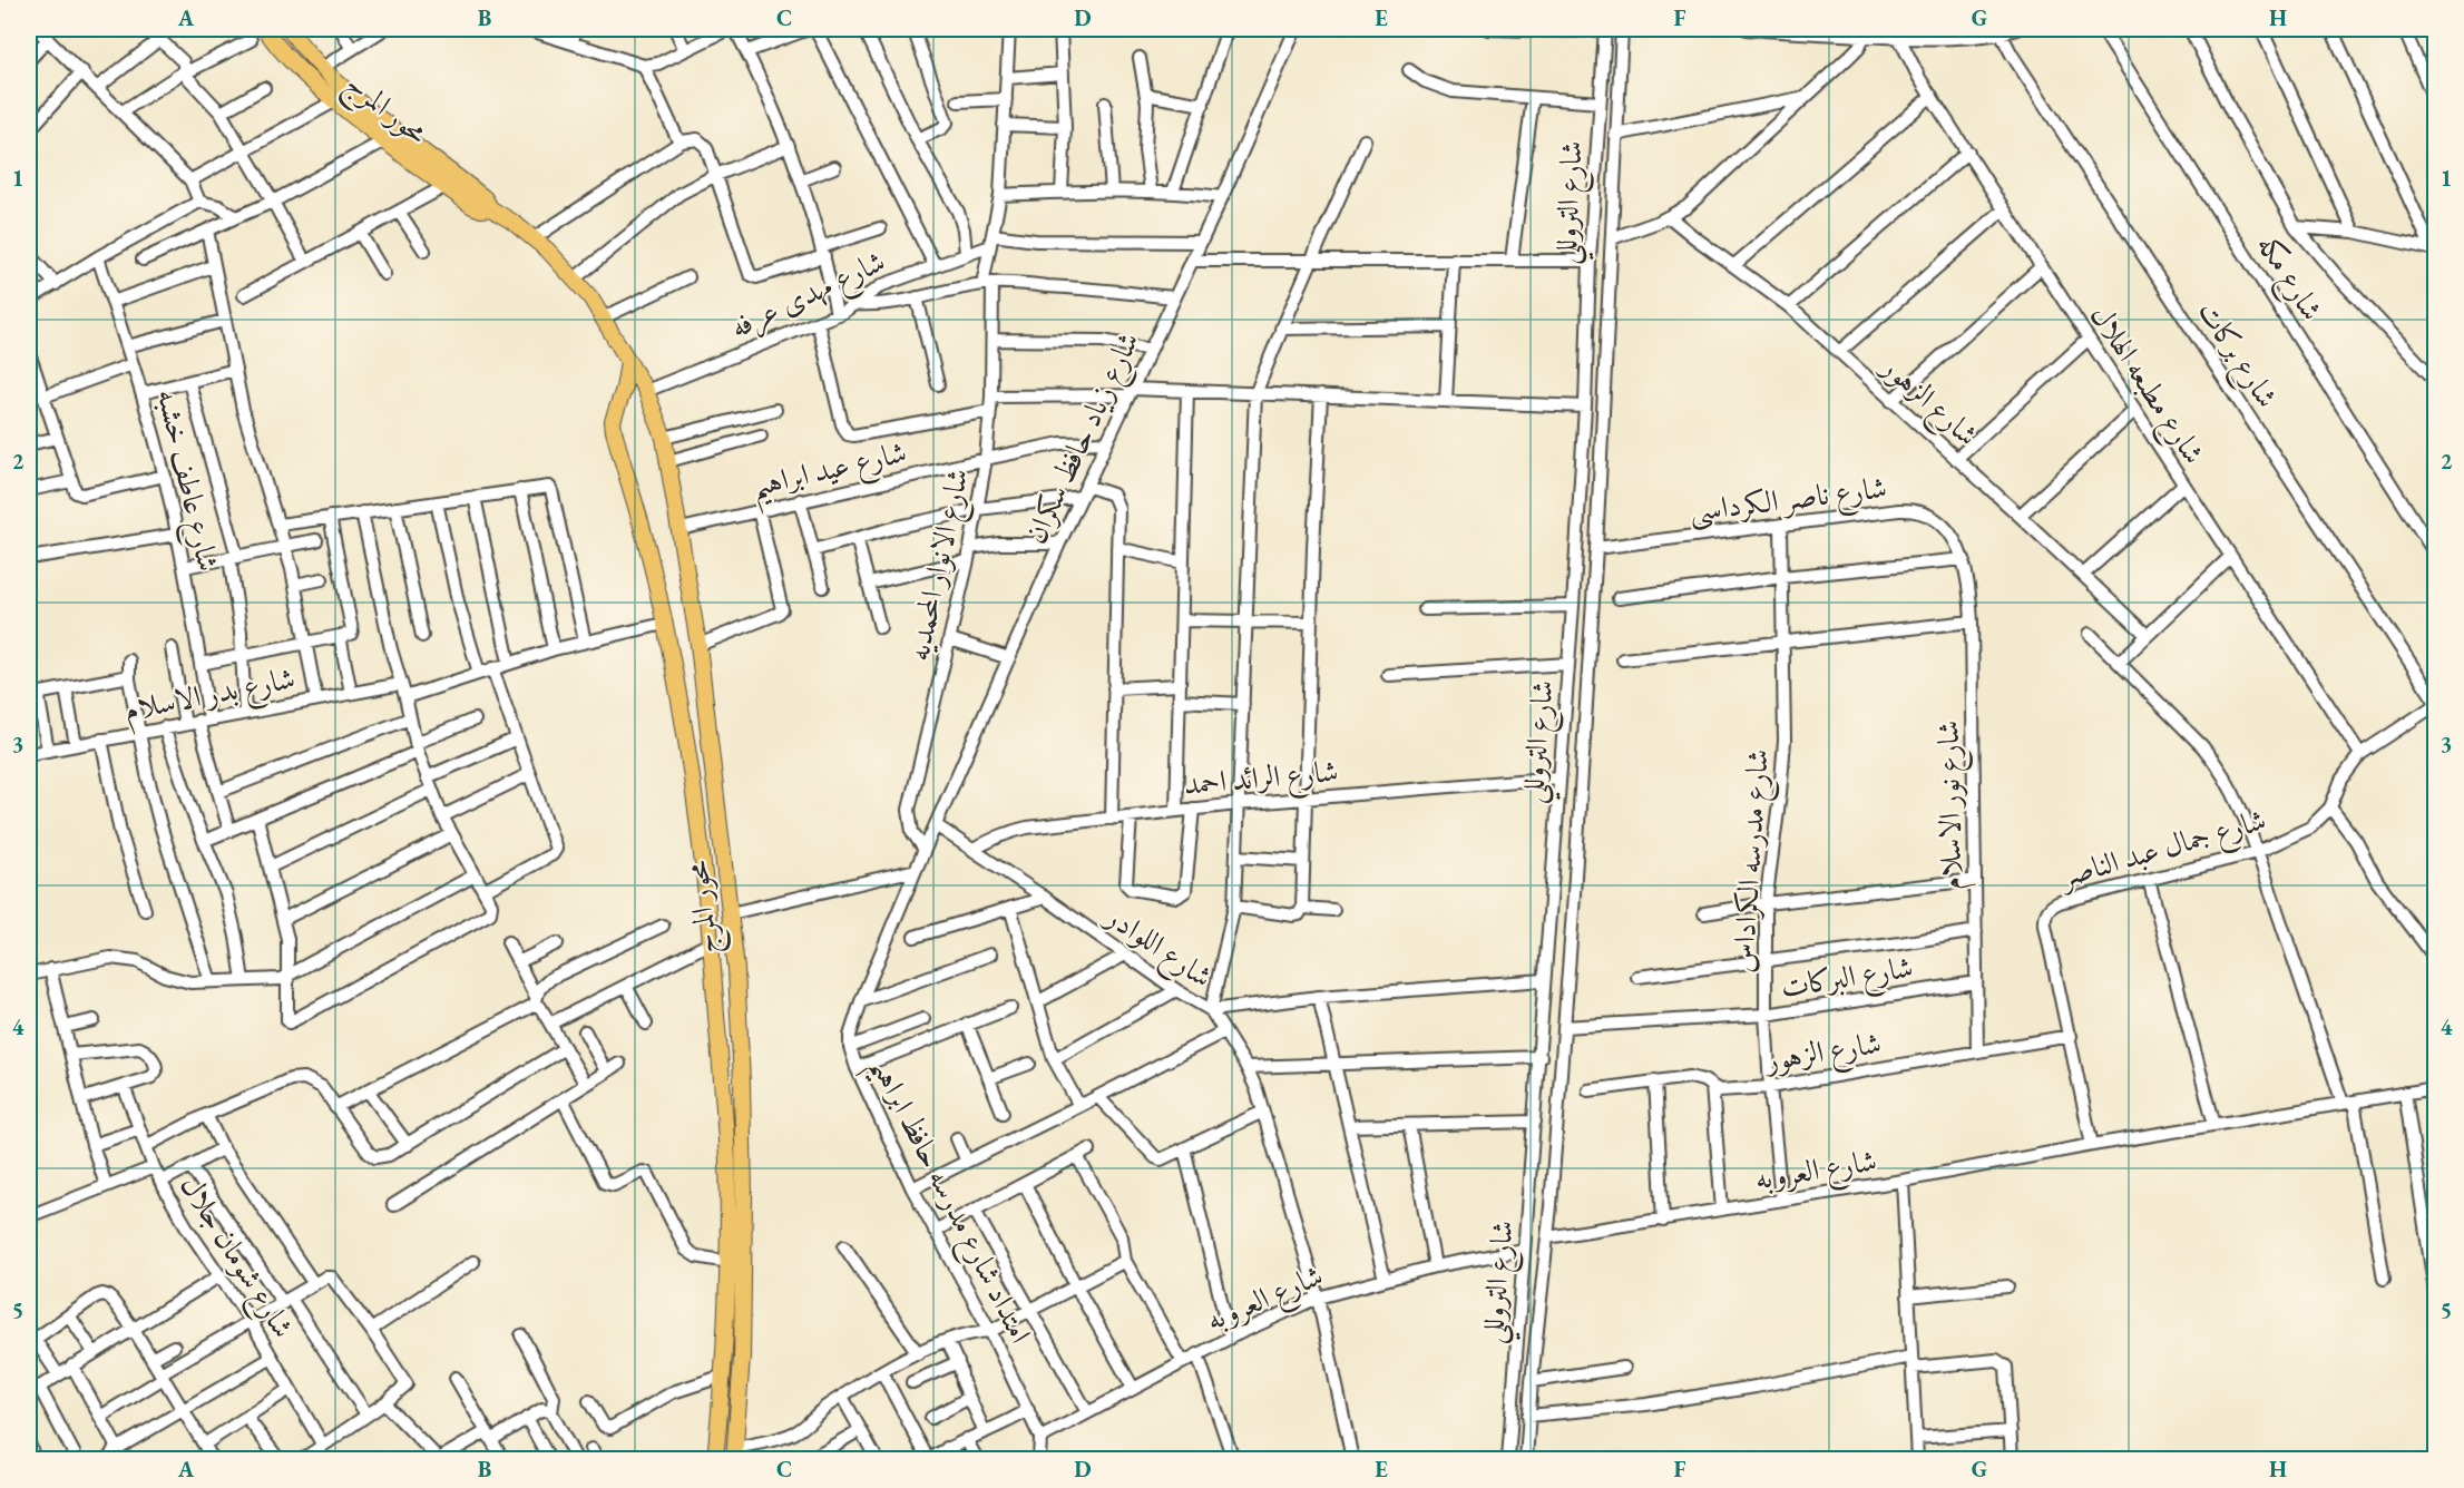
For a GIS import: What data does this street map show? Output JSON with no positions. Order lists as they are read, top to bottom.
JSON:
{
  "streets": {
    "main road": ["محور المرج"],
    "street": [
      "شارع التروللي",
      "شارع مكه",
      "شارع مهدى عرفه",
      "شارع بركات",
      "شارع مطبعه الهلال",
      "شارع الزهور",
      "شارع زياد حافظ سكران",
      "شارع عيد ابراهيم",
      "شارع عاطف خشبه",
      "شارع ناصر الكرداسى",
      "شارع الانوار المحمديه",
      "شارع بدر الاسلام",
      "شارع الرائد احمد",
      "شارع نور الاسلام",
      "شارع جمال عبد الناصر",
      "شارع مدرسه الكراداس",
      "شارع اللوادر",
      "شارع البركات",
      "شارع العروبه",
      "امتداد شارع مدرسه حافظ ابراهيم",
      "شارع شومان جلال"
    ]
  },
  "crossings": [
    ["محور المرج", "شارع مهدى عرفه"],
    ["محور المرج", "شارع عيد ابراهيم"],
    ["شارع التروللي", "شارع ناصر الكرداسى"],
    ["شارع التروللي", "شارع الرائد احمد"],
    ["شارع التروللي", "شارع اللوادر"],
    ["شارع التروللي", "شارع البركات"],
    ["شارع التروللي", "شارع العروبه"],
    ["شارع مهدى عرفه", "شارع الانوار المحمديه"],
    ["شارع بركات", "شارع جمال عبد الناصر"],
    ["شارع مطبعه الهلال", "شارع جمال عبد الناصر"],
    ["شارع الزهور", "شارع نور الاسلام"],
    ["شارع الزهور", "شارع جمال عبد الناصر"],
    ["شارع الزهور", "شارع مدرسه الكراداس"],
    ["شارع زياد حافظ سكران", "شارع عيد ابراهيم"],
    ["شارع زياد حافظ سكران", "شارع الانوار المحمديه"],
    ["شارع زياد حافظ سكران", "شارع اللوادر"],
    ["شارع زياد حافظ سكران", "امتداد شارع مدرسه حافظ ابراهيم"],
    ["شارع عيد ابراهيم", "شارع الانوار المحمديه"],
    ["شارع عاطف خشبه", "شارع بدر الاسلام"],
    ["شارع ناصر الكرداسى", "شارع نور الاسلام"],
    ["شارع ناصر الكرداسى", "شارع مدرسه الكراداس"],
    ["شارع الرائد احمد", "شارع اللوادر"],
    ["شارع نور الاسلام", "شارع البركات"],
    ["شارع جمال عبد الناصر", "شارع العروبه"],
    ["شارع مدرسه الكراداس", "شارع البركات"],
    ["شارع مدرسه الكراداس", "شارع العروبه"],
    ["شارع العروبه", "امتداد شارع مدرسه حافظ ابراهيم"]
  ],
  "grid": {
    "columns": [
      "A",
      "B",
      "C",
      "D",
      "E",
      "F",
      "G",
      "H"
    ],
    "rows": [
      "1",
      "2",
      "3",
      "4",
      "5"
    ]
  }
}
